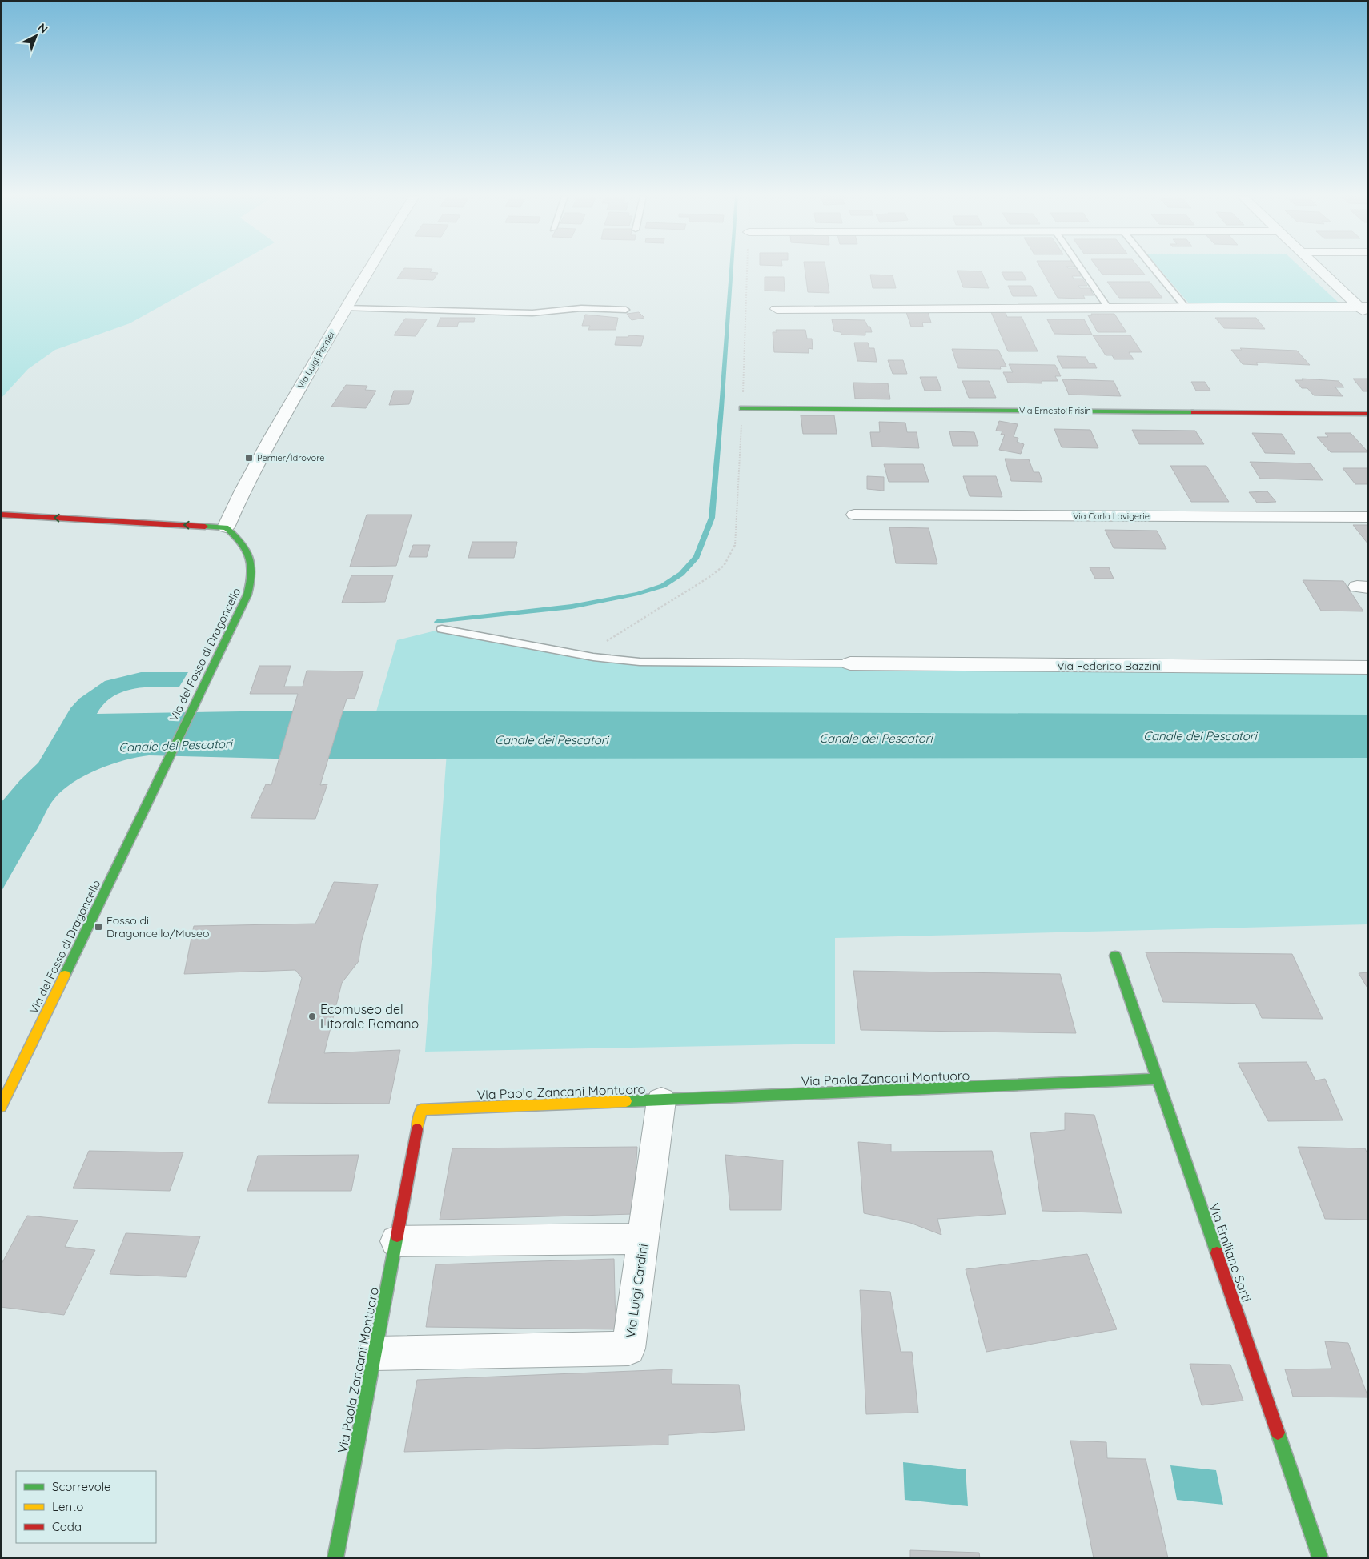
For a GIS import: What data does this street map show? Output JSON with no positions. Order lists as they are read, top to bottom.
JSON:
{
  "streets": {
    "street": [
      "Via Luigi Pernier",
      "Via Ernesto Firisin",
      "Via Carlo Lavigerie",
      "Via del Fosso di Dragoncello",
      "Via Federico Bazzini",
      "Via Paola Zancani Montuoro",
      "Via Emiliano Sarti",
      "Via Luigi Cardini"
    ]
  },
  "crossings": [
    ["Via Luigi Pernier", "Via del Fosso di Dragoncello"],
    ["Via Paola Zancani Montuoro", "Via Emiliano Sarti"],
    ["Via Paola Zancani Montuoro", "Via Luigi Cardini"]
  ],
  "water": ["Canale dei Pescatori"],
  "places": {
    "transit": ["Pernier/Idrovore", "Fosso di Dragoncello/Museo"],
    "other": ["Ecomuseo del Litorale Romano"]
  },
  "legend": ["Scorrevole", "Lento", "Coda"],
  "north": "top right"
}
